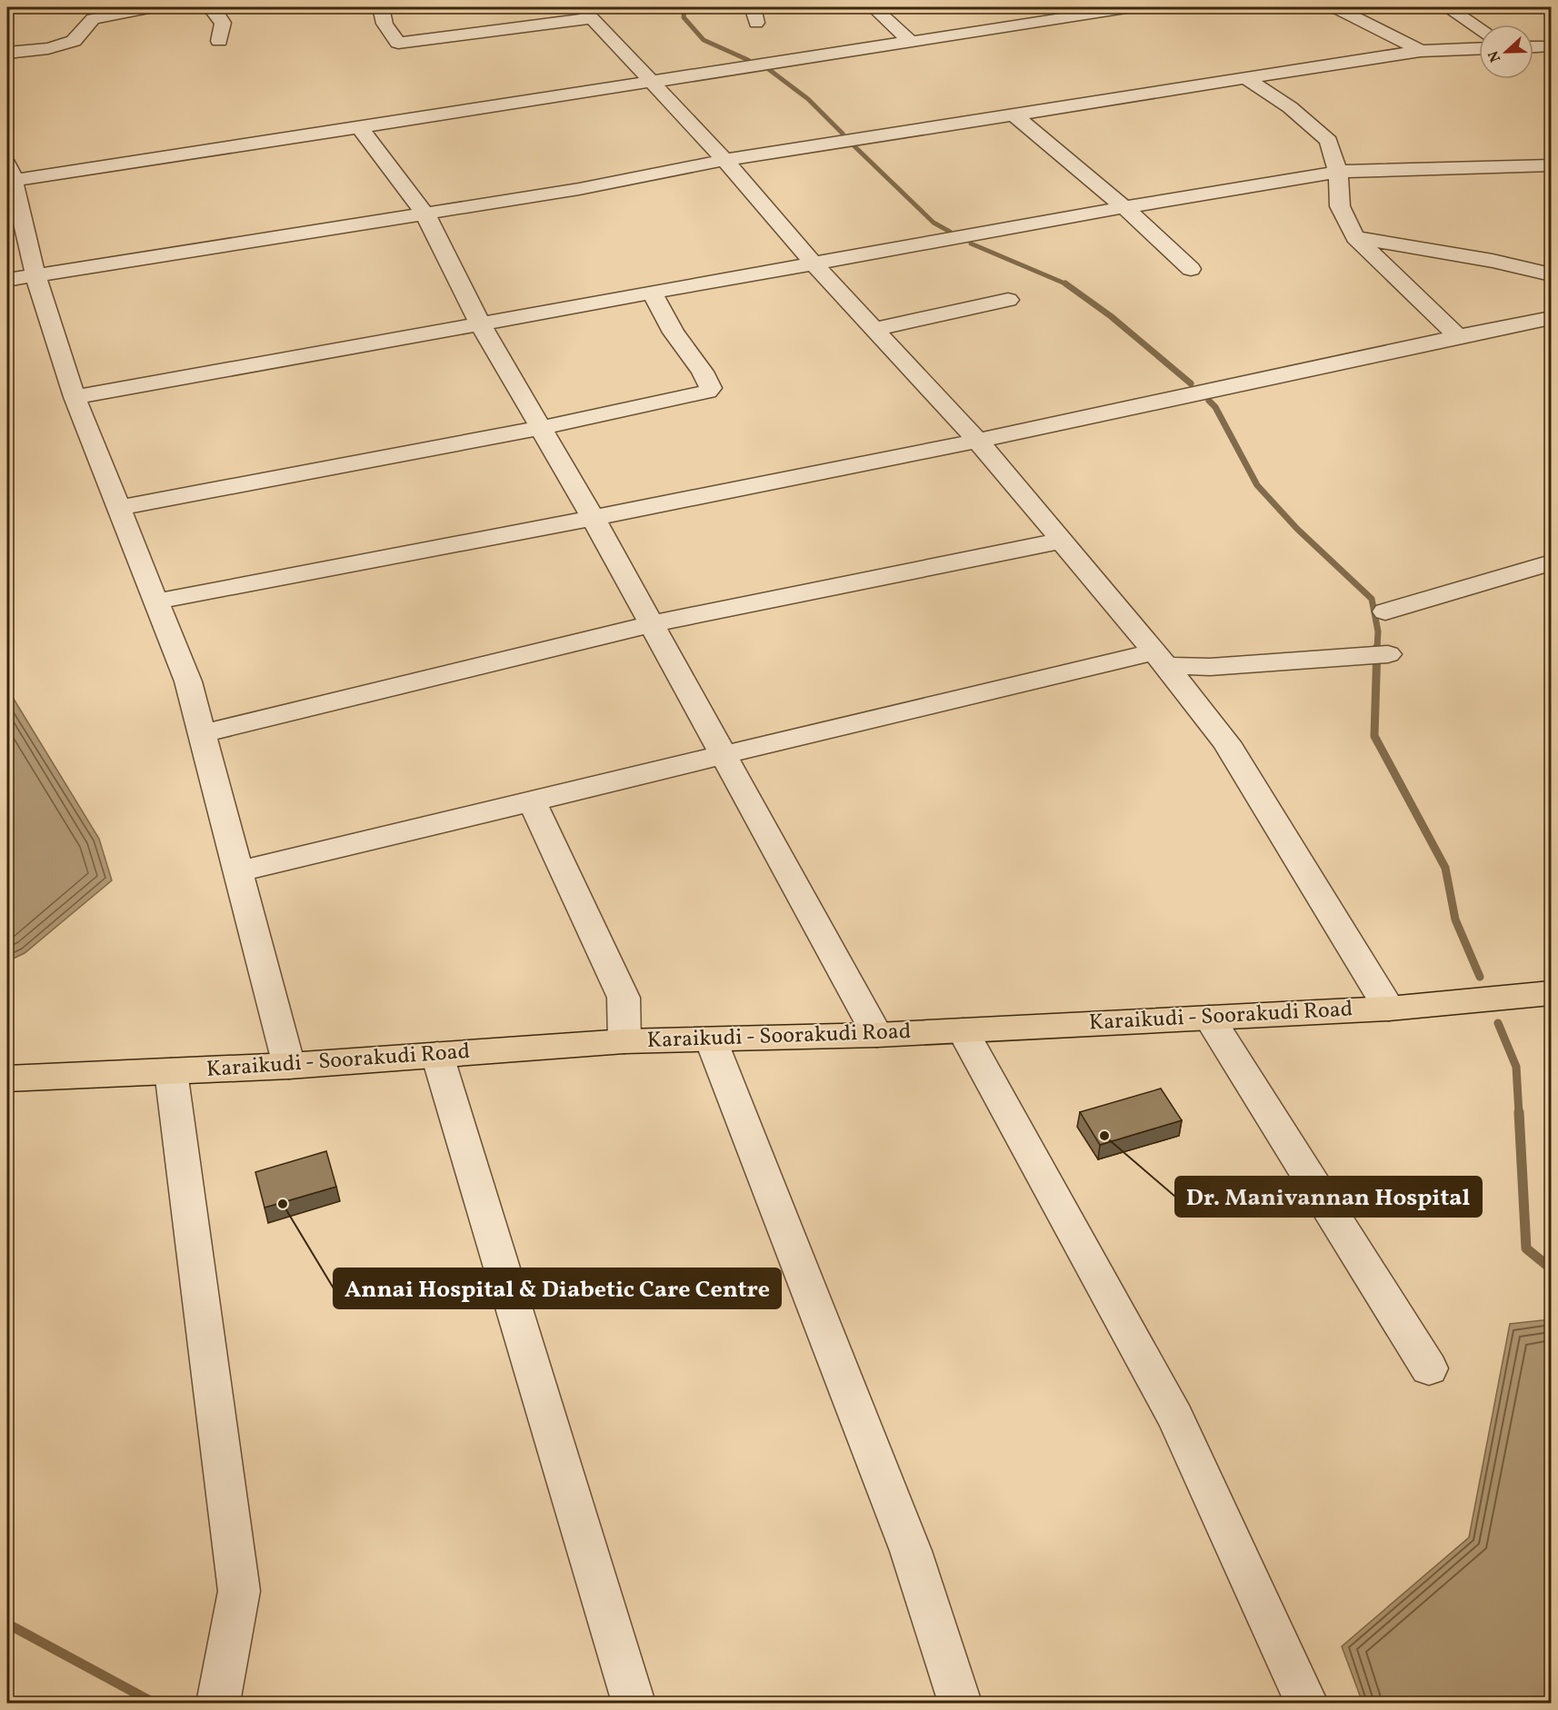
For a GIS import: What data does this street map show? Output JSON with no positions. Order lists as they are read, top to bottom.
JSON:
{
  "streets": {
    "main road": ["Karaikudi - Soorakudi Road"]
  },
  "places": ["Dr. Manivannan Hospital", "Annai Hospital & Diabetic Care Centre"],
  "north": "left"
}
